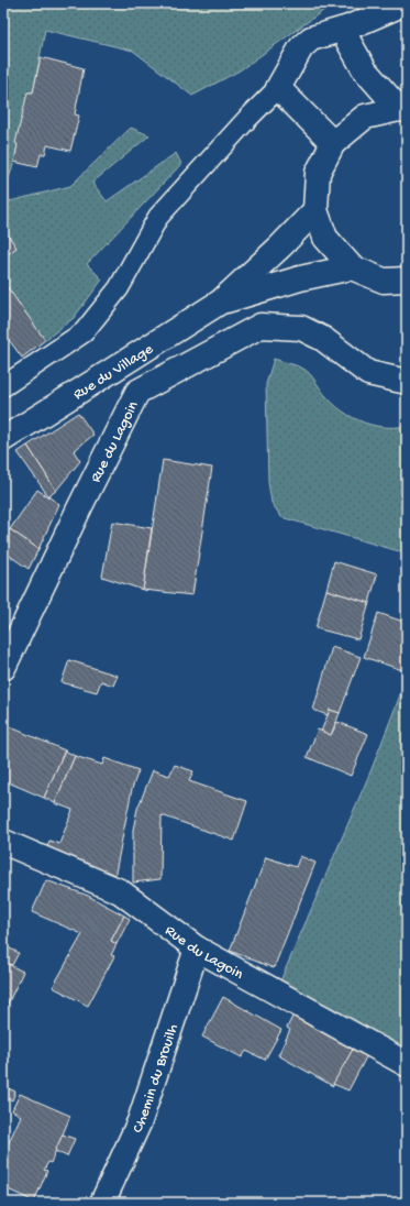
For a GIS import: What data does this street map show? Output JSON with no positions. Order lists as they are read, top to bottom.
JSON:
{
  "streets": {
    "street": ["Rue du Village", "Rue du Lagoin", "Chemin du Brouilh"]
  },
  "crossings": [
    ["Rue du Lagoin", "Chemin du Brouilh"]
  ]
}
